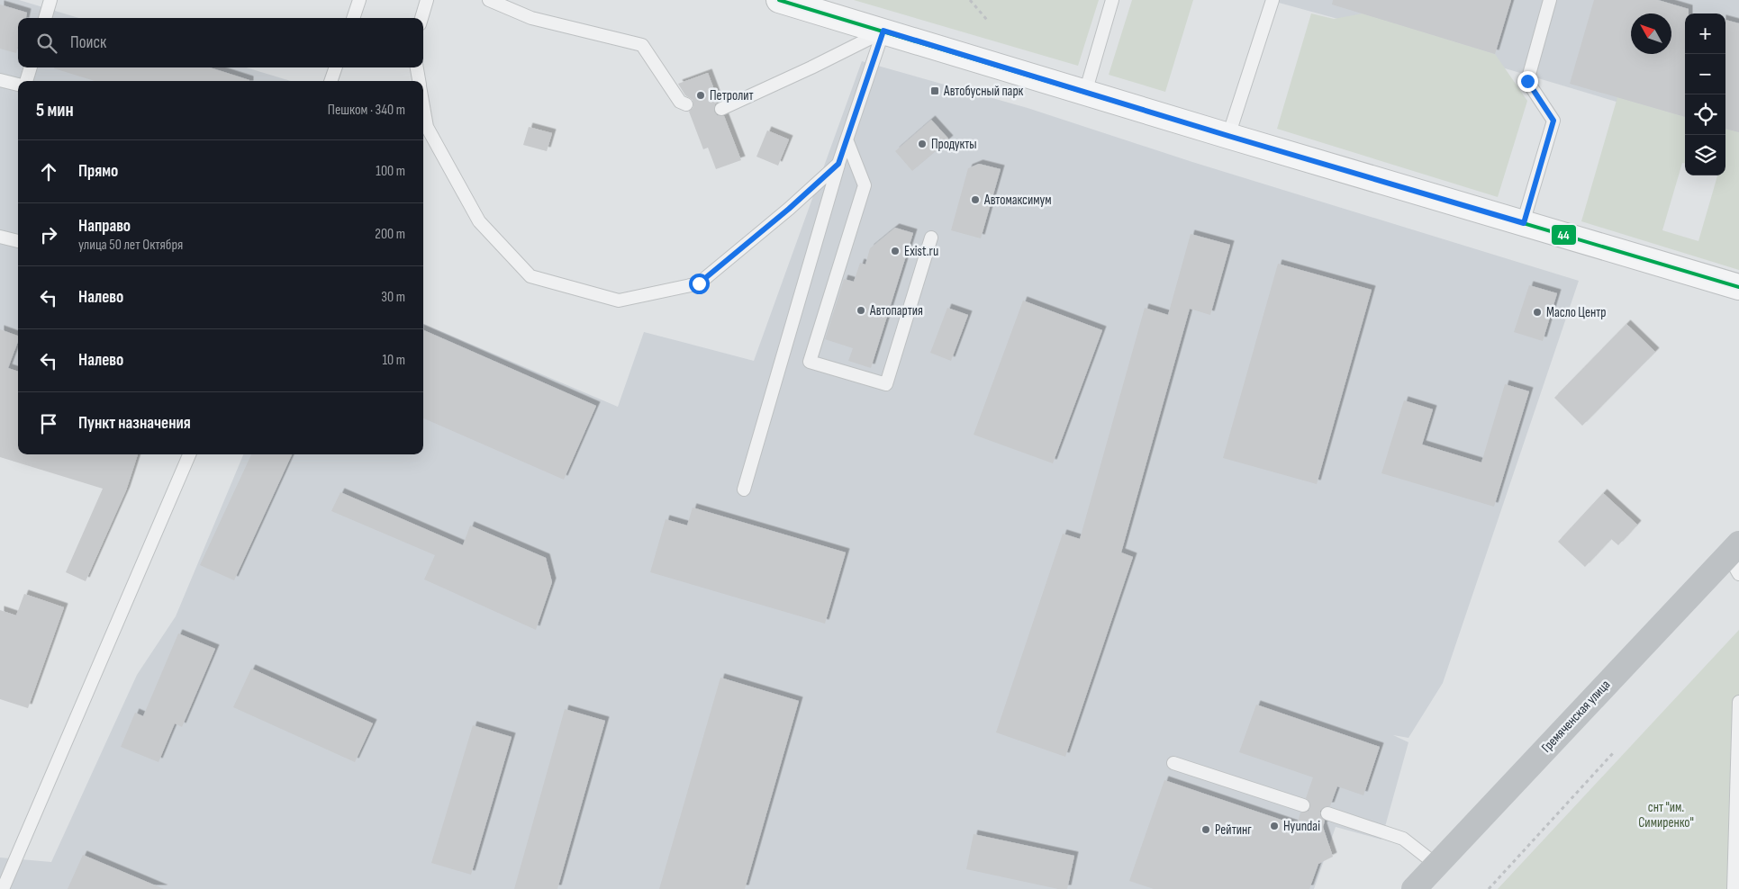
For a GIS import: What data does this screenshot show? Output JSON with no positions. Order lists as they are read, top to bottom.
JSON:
{
  "streets": {
    "main road": ["Гремяченская улица"]
  },
  "parks": ["снт \"им. Симиренко\""],
  "places": {
    "transit": ["Автобусный парк"],
    "other": [
      "Петролит",
      "Продукты",
      "Автомаксимум",
      "Exist.ru",
      "Автопартия",
      "Масло Центр",
      "Hyundai",
      "Рейтинг"
    ]
  },
  "lines": ["transit line 44"],
  "north": "top left",
  "page": {
    "map_buttons": ["+", "−"],
    "search": "Поиск",
    "heading": ["5 мин", "Пешком · 340 m"],
    "list": [
      ["Прямо", "100 m"],
      ["Направо", "улица 50 лет Октября", "200 m"],
      ["Налево", "30 m"],
      ["Налево", "10 m"],
      "Пункт назначения"
    ]
  }
}
